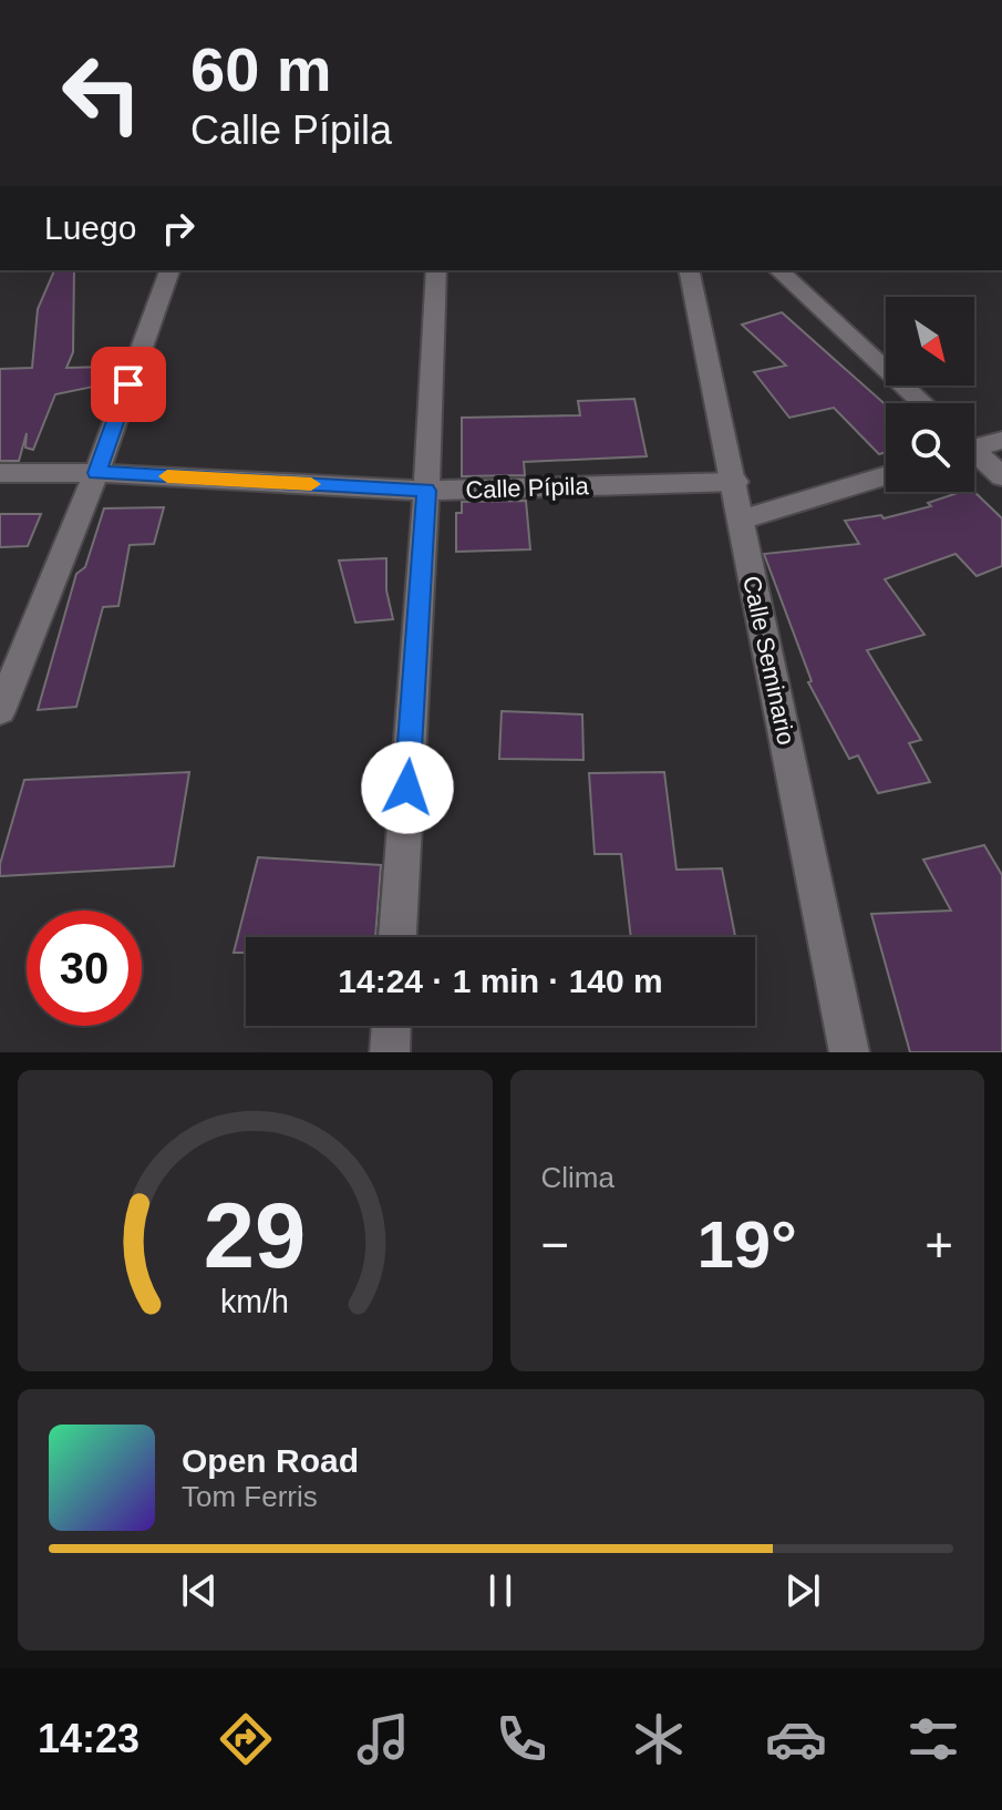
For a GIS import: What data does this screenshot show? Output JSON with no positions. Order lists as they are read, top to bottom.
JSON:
{
  "streets": {
    "street": ["Calle Pípila", "Calle Seminario"]
  },
  "crossings": [
    ["Calle Pípila", "Calle Seminario"]
  ],
  "north": "bottom right",
  "page": {
    "turn": ["60 m", "Calle Pípila"],
    "then": "Luego",
    "limit": "30",
    "trip": "14:24 · 1 min · 140 m",
    "tile": "Clima",
    "heat": ["−", "19°", "+"],
    "song": ["Open Road", "Tom Ferris"],
    "tabs": "14:23",
    "gauge": ["29", "km/h"]
  }
}
